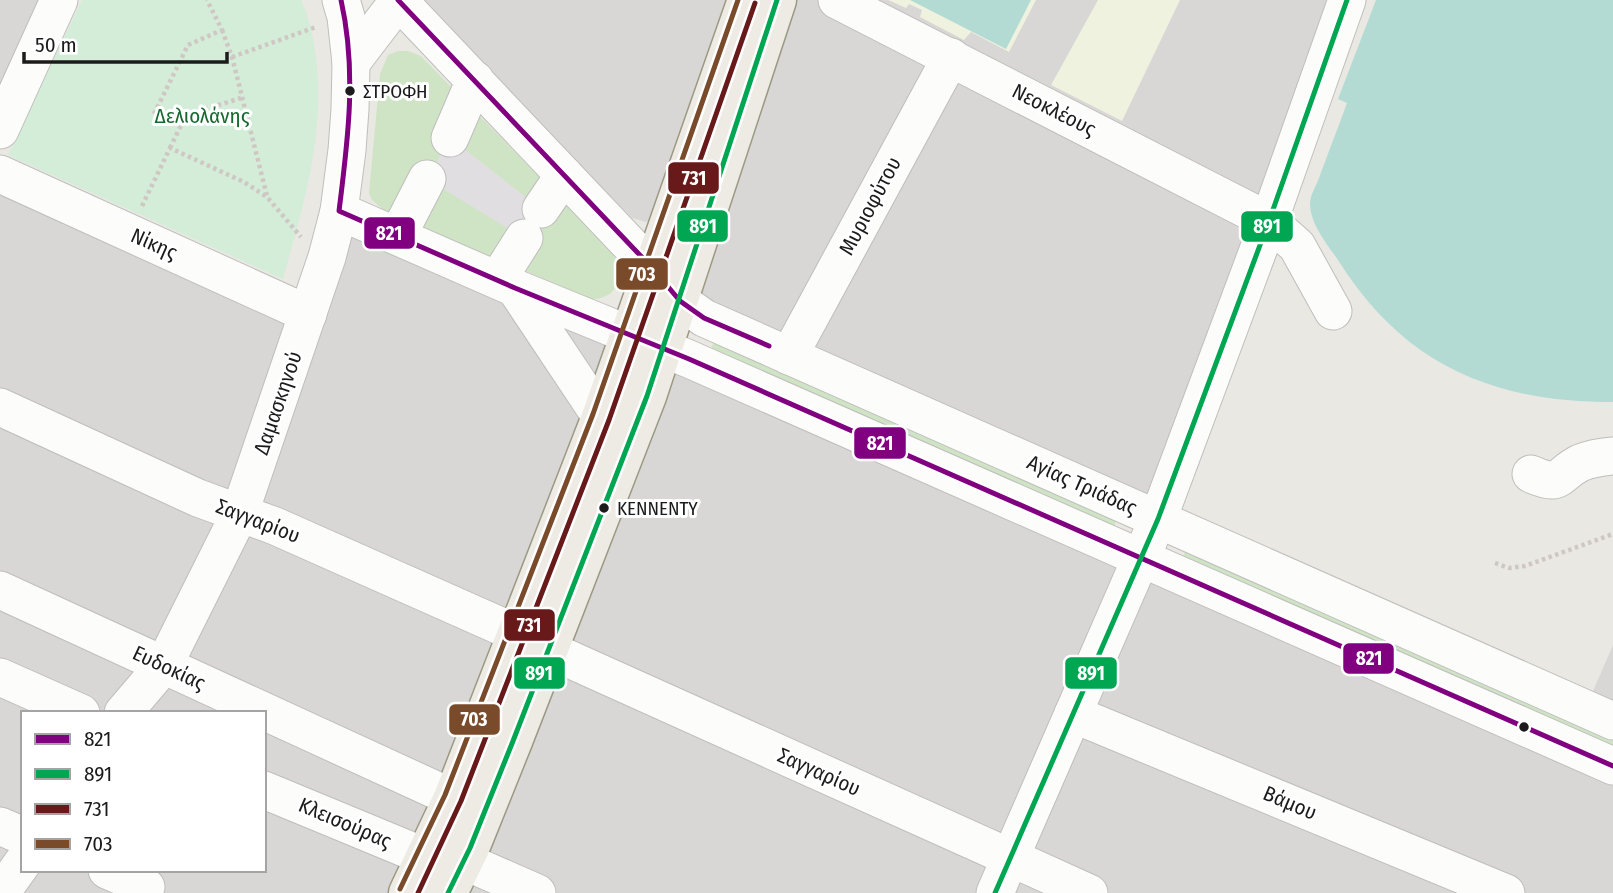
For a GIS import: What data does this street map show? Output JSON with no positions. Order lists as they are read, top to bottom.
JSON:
{
  "streets": {
    "street": [
      "Νεοκλέους",
      "Μυριοφύτου",
      "Νίκης",
      "Δαμασκηνού",
      "Αγίας Τριάδας",
      "Σαγγαρίου",
      "Ευδοκίας",
      "Βάμου",
      "Κλεισούρας"
    ]
  },
  "crossings": [
    ["Νεοκλέους", "Μυριοφύτου"],
    ["Μυριοφύτου", "Αγίας Τριάδας"],
    ["Νίκης", "Δαμασκηνού"],
    ["Δαμασκηνού", "Αγίας Τριάδας"],
    ["Δαμασκηνού", "Σαγγαρίου"],
    ["Δαμασκηνού", "Ευδοκίας"]
  ],
  "parks": ["Δελιολάνης"],
  "places": ["ΣΤΡΟΦΗ", "ΚΕΝΝΕΝΤΥ"],
  "lines": [
    "transit line 821",
    "transit line 891",
    "transit line 703",
    "transit line 731"
  ],
  "legend": [
    "821",
    "891",
    "731",
    "703"
  ],
  "scale_bar": "50 m"
}
